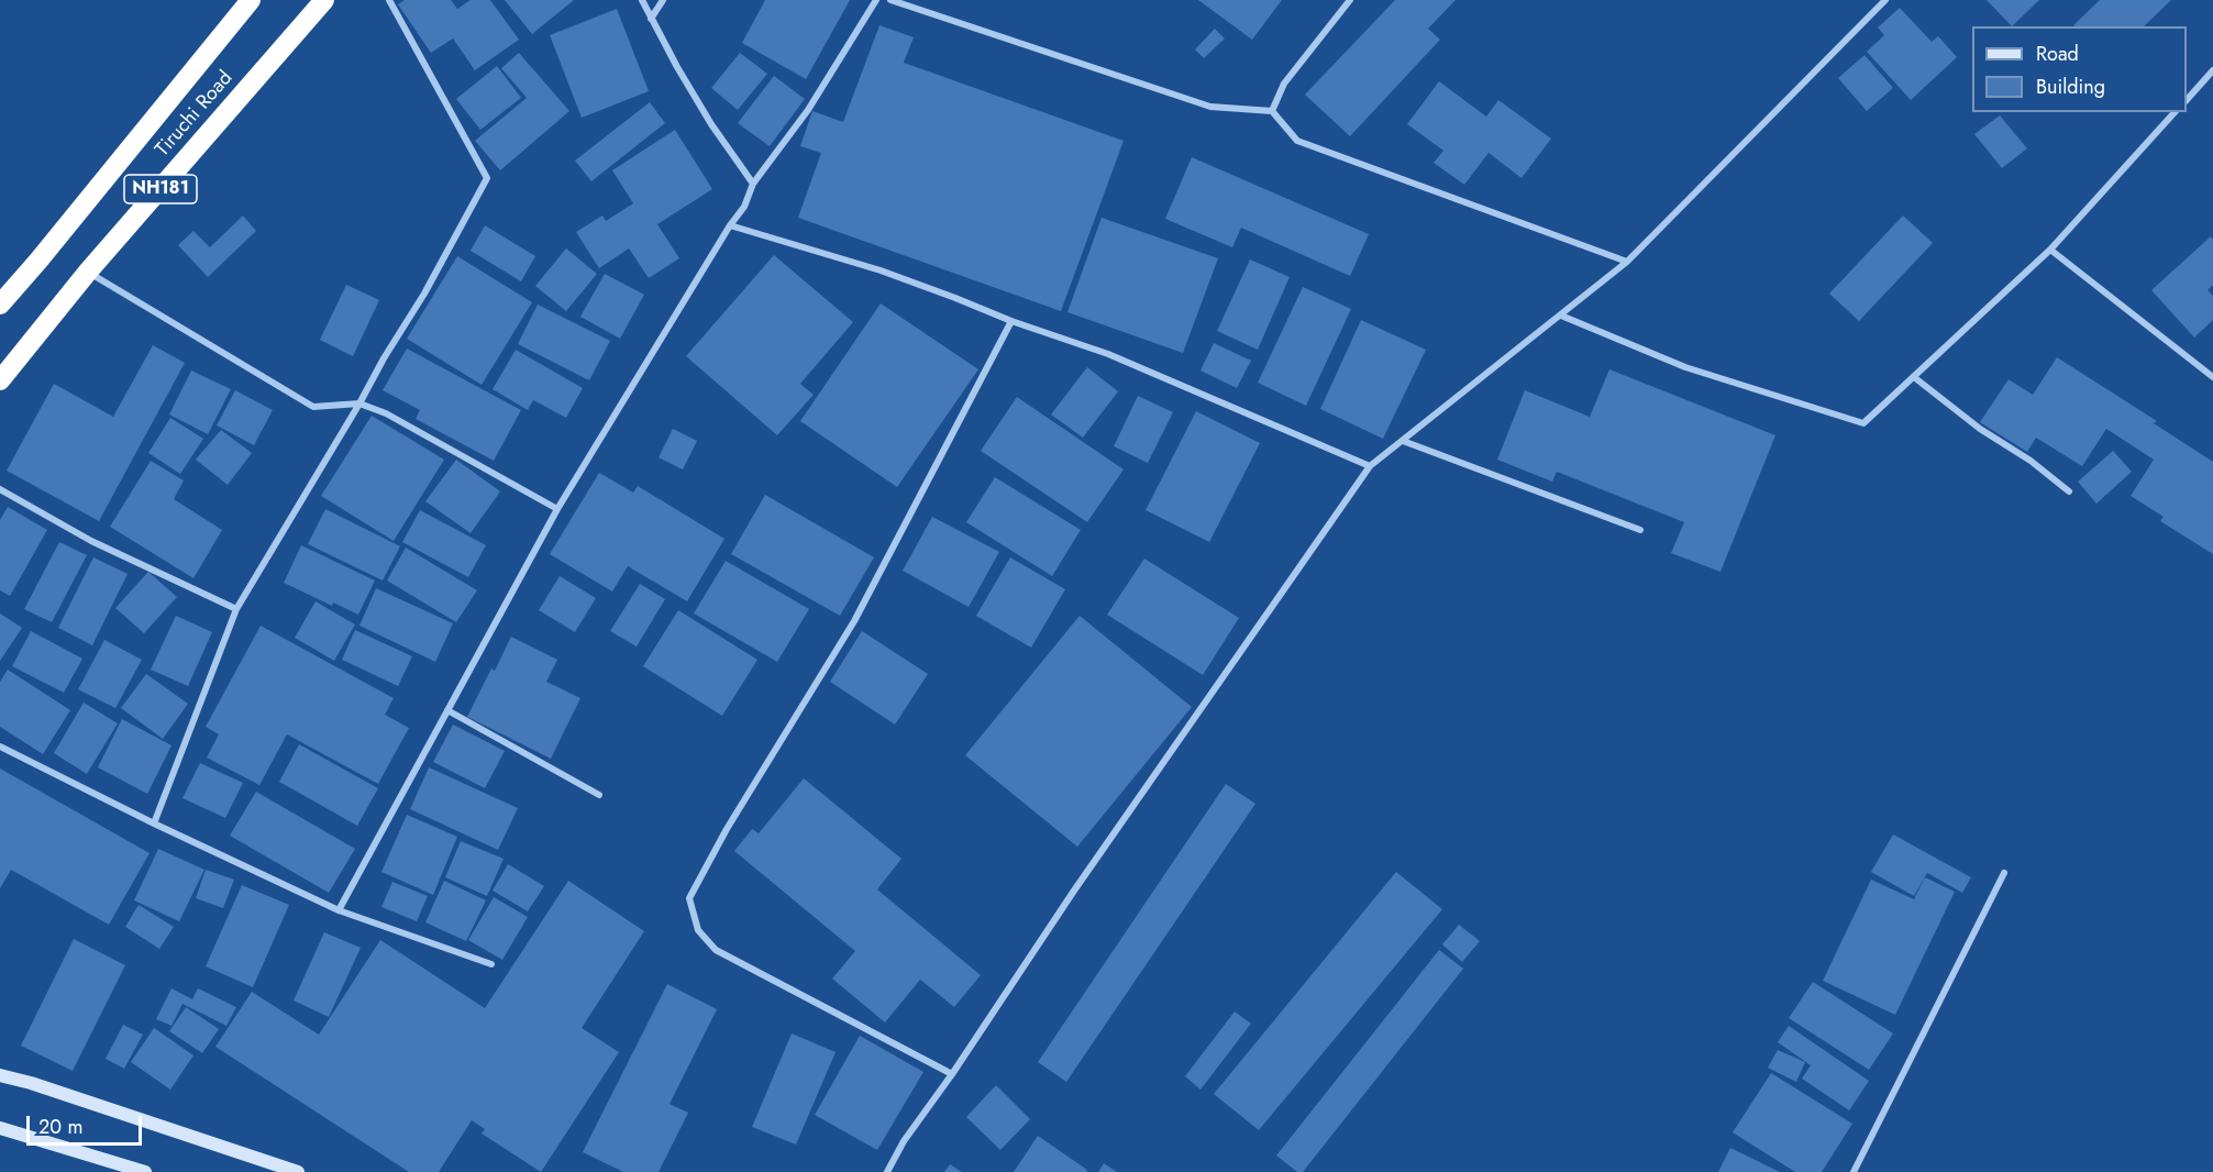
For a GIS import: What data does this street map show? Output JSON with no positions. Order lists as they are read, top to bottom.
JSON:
{
  "streets": {
    "highway": ["Tiruchi Road", "NH181"]
  },
  "legend": ["Road", "Building"],
  "scale_bar": "20 m"
}
